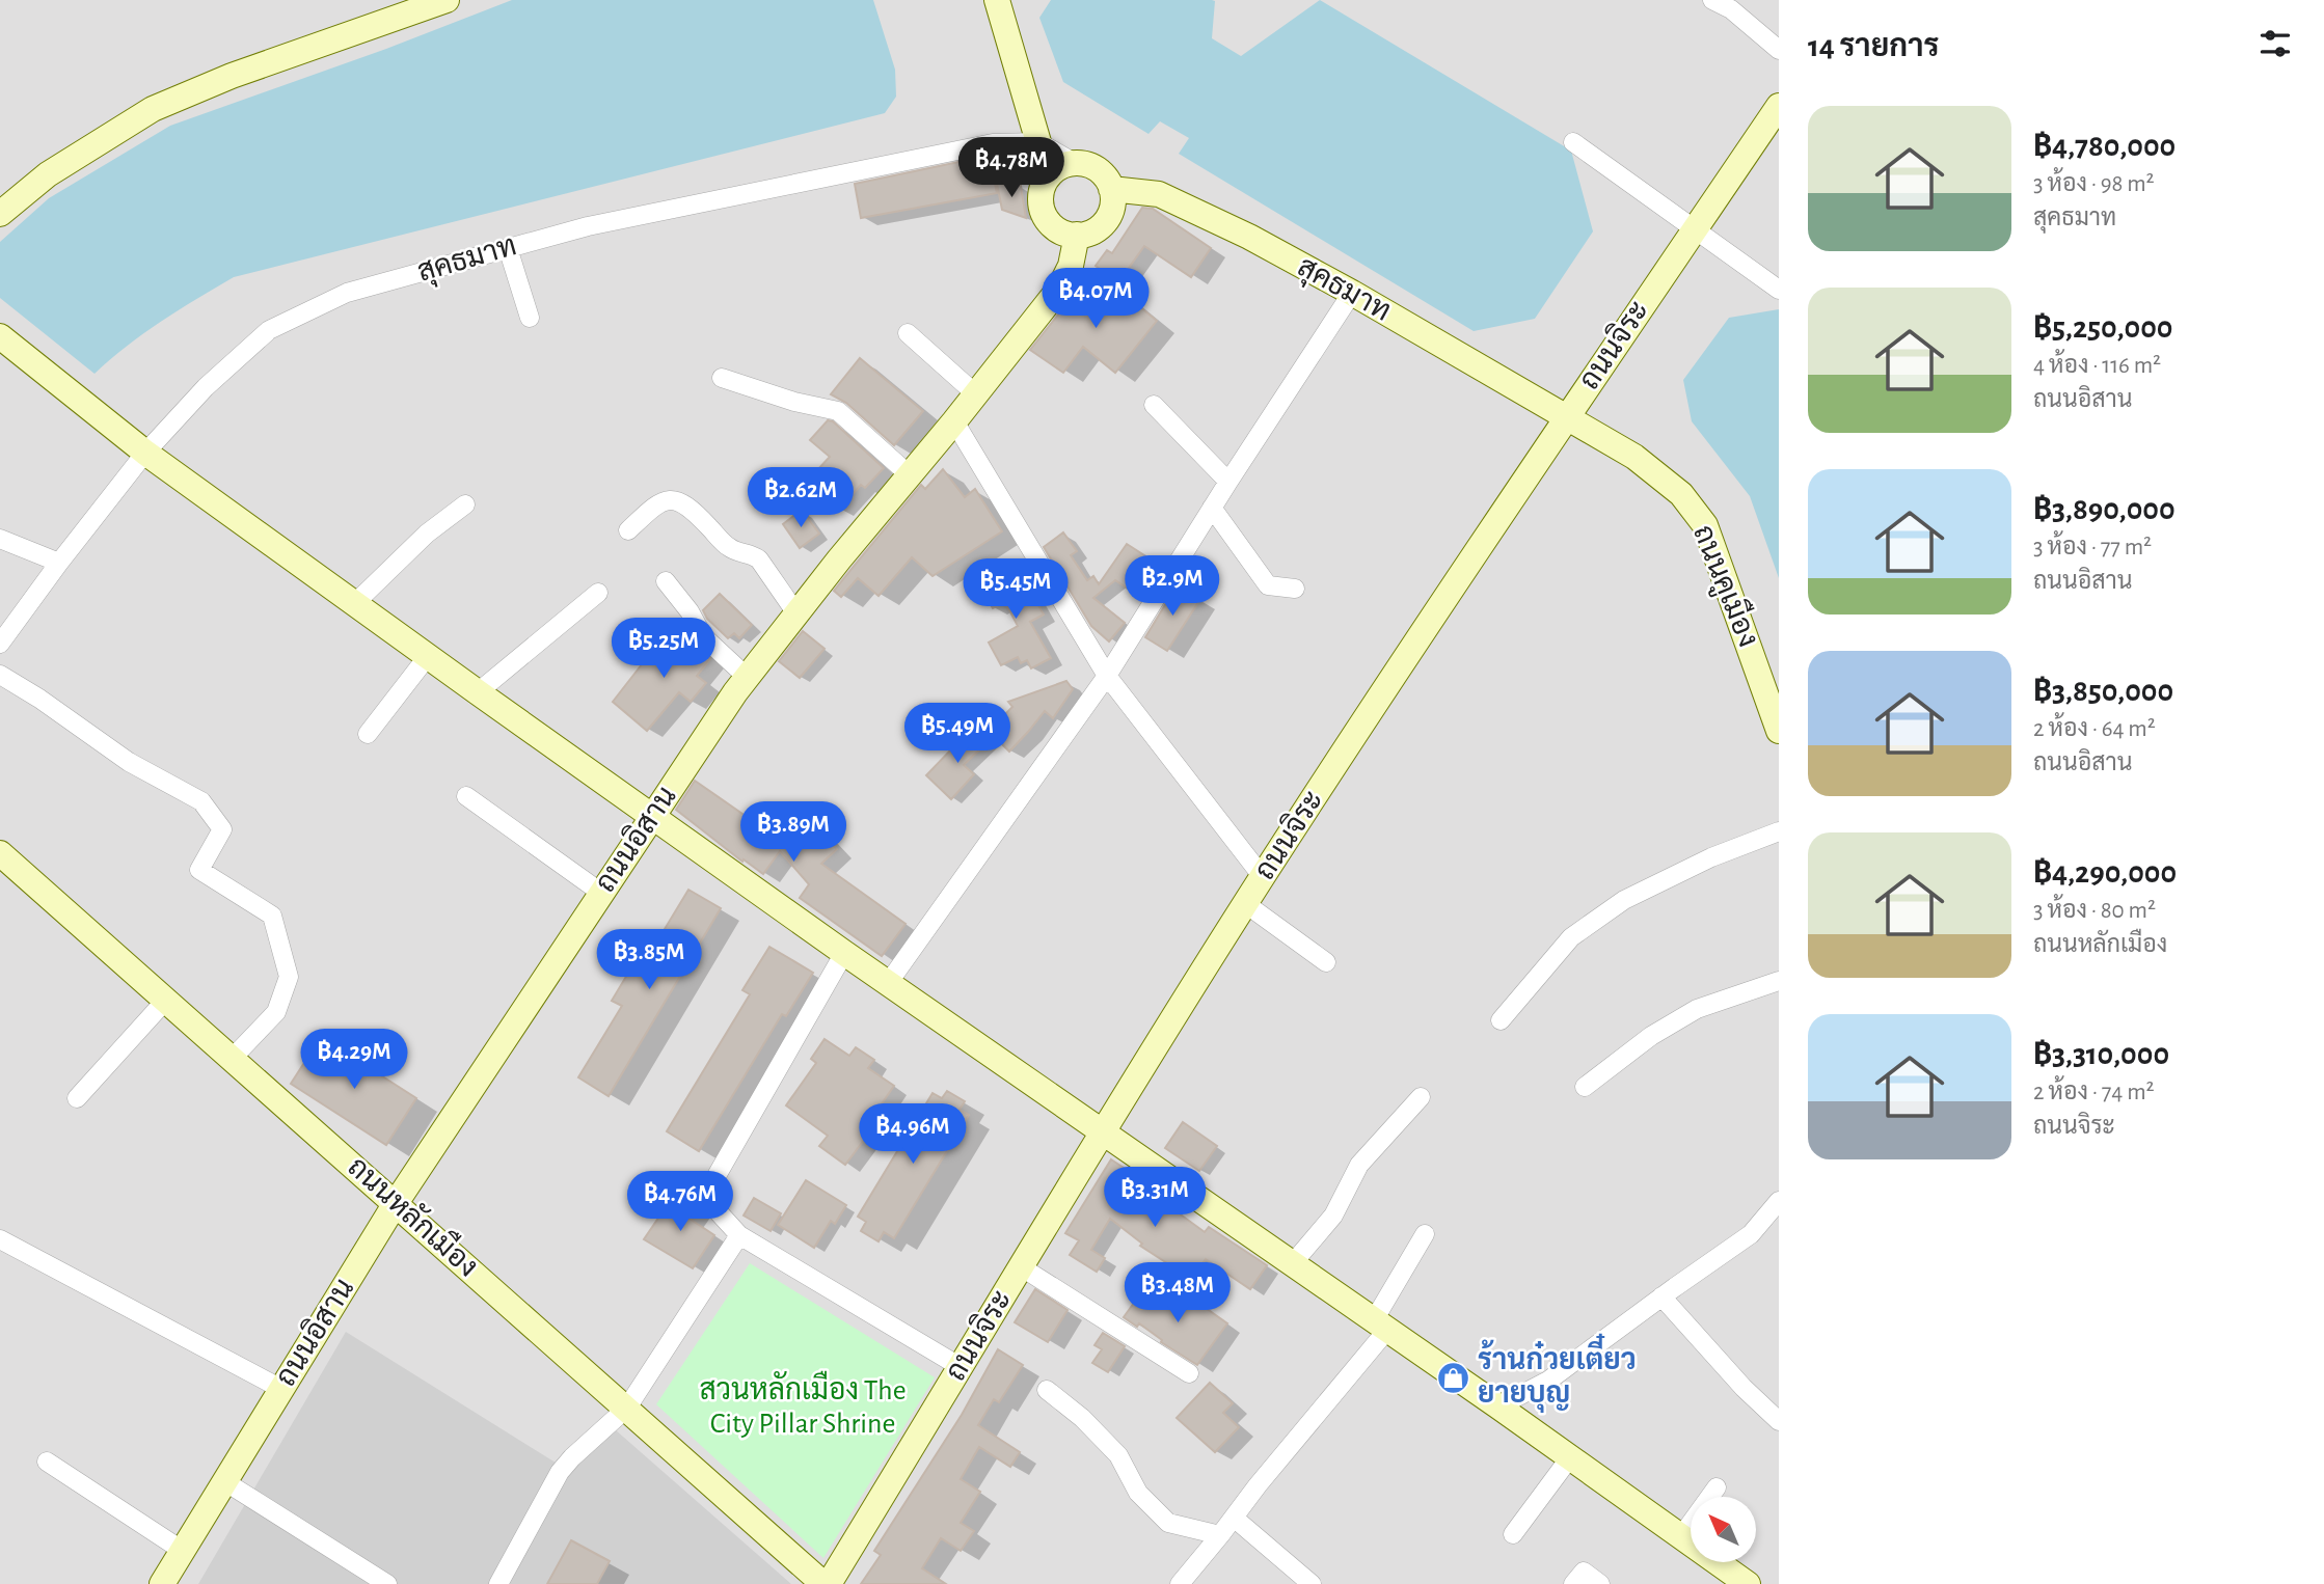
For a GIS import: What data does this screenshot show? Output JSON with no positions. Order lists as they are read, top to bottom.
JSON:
{
  "streets": {
    "street": [
      "สุคธมาท",
      "ถนนจิระ",
      "ถนนคูเมือง",
      "ถนนอิสาน",
      "ถนนหลักเมือง"
    ]
  },
  "crossings": [
    ["สุคธมาท", "ถนนจิระ"],
    ["สุคธมาท", "ถนนคูเมือง"],
    ["สุคธมาท", "ถนนอิสาน"],
    ["ถนนจิระ", "ถนนคูเมือง"],
    ["ถนนอิสาน", "ถนนหลักเมือง"]
  ],
  "parks": ["สวนหลักเมือง The City Pillar Shrine"],
  "places": {
    "shop": ["ร้านก๋วยเตี๋ยว ยายบุญ"]
  },
  "north": "top left",
  "page": {
    "heading": "14 รายการ",
    "list": [
      {
        "name": "฿4,780,000",
        "note": "3 ห้อง · 98 m² · สุคธมาท"
      },
      {
        "name": "฿5,250,000",
        "note": "4 ห้อง · 116 m² · ถนนอิสาน"
      },
      {
        "name": "฿3,890,000",
        "note": "3 ห้อง · 77 m² · ถนนอิสาน"
      },
      {
        "name": "฿3,850,000",
        "note": "2 ห้อง · 64 m² · ถนนอิสาน"
      },
      {
        "name": "฿4,290,000",
        "note": "3 ห้อง · 80 m² · ถนนหลักเมือง"
      },
      {
        "name": "฿3,310,000",
        "note": "2 ห้อง · 74 m² · ถนนจิระ"
      }
    ],
    "price": [
      "฿4.78M",
      "฿4.07M",
      "฿2.62M",
      "฿2.9M",
      "฿5.45M",
      "฿5.25M",
      "฿5.49M",
      "฿3.89M",
      "฿3.85M",
      "฿4.29M",
      "฿4.96M",
      "฿3.31M",
      "฿4.76M",
      "฿3.48M"
    ]
  }
}
